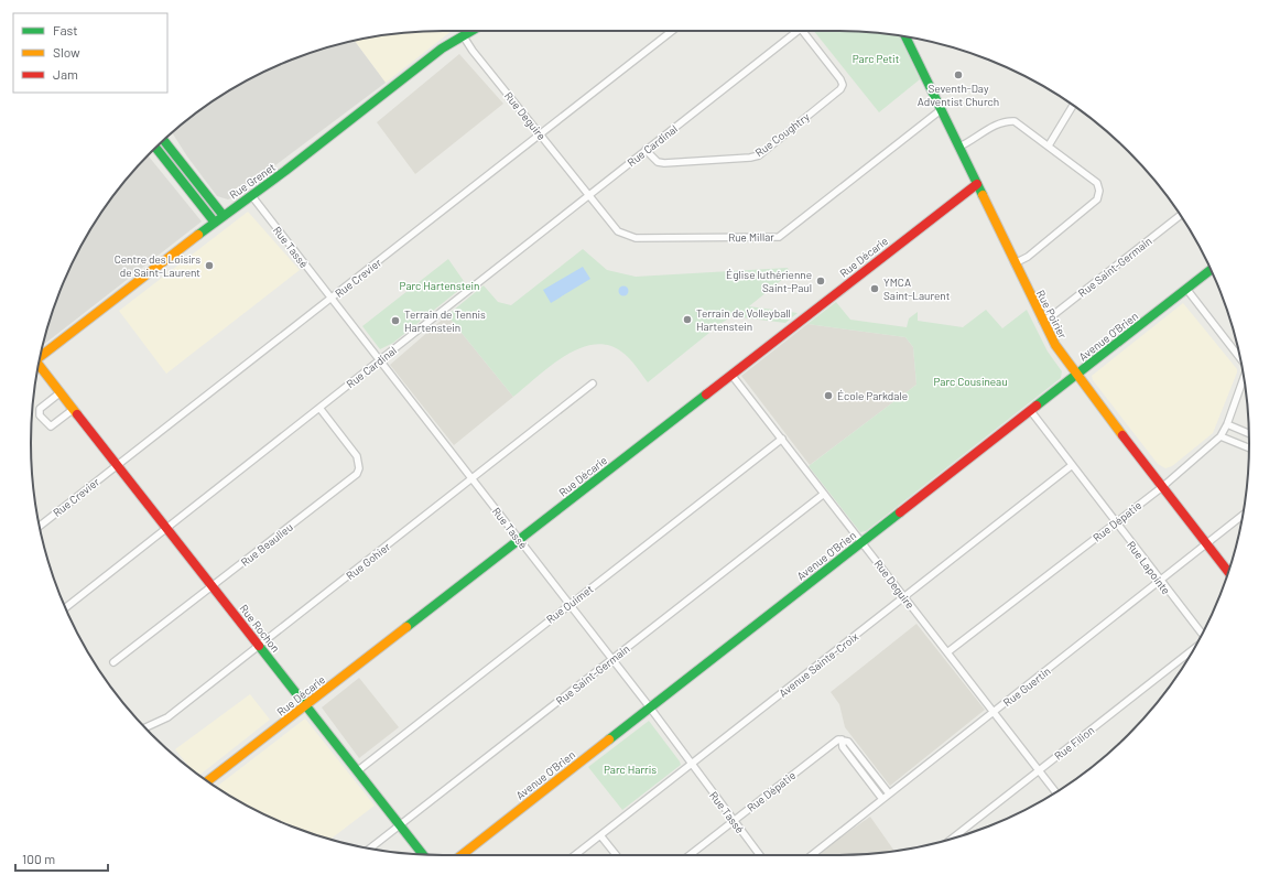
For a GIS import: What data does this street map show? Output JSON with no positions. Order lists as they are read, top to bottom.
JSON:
{
  "streets": {
    "street": [
      "Rue Deguire",
      "Rue Coughtry",
      "Rue Cardinal",
      "Rue Grenet",
      "Rue Millar",
      "Rue Tassé",
      "Rue Décarie",
      "Rue Saint-Germain",
      "Rue Crevier",
      "Rue Poirier",
      "Avenue O'Brien",
      "Rue Dépatie",
      "Rue Beaulieu",
      "Rue Gohier",
      "Rue Lapointe",
      "Rue Ouimet",
      "Rue Rochon",
      "Avenue Sainte-Croix",
      "Rue Guertin",
      "Rue Filion"
    ]
  },
  "crossings": [
    ["Rue Deguire", "Rue Cardinal"],
    ["Rue Deguire", "Rue Grenet"],
    ["Rue Deguire", "Rue Millar"],
    ["Rue Deguire", "Rue Décarie"],
    ["Rue Deguire", "Rue Saint-Germain"],
    ["Rue Deguire", "Rue Crevier"],
    ["Rue Deguire", "Avenue O'Brien"],
    ["Rue Deguire", "Rue Dépatie"],
    ["Rue Deguire", "Rue Ouimet"],
    ["Rue Deguire", "Avenue Sainte-Croix"],
    ["Rue Deguire", "Rue Guertin"],
    ["Rue Deguire", "Rue Filion"],
    ["Rue Coughtry", "Rue Cardinal"],
    ["Rue Cardinal", "Rue Millar"],
    ["Rue Cardinal", "Rue Tassé"],
    ["Rue Cardinal", "Rue Beaulieu"],
    ["Rue Cardinal", "Rue Rochon"],
    ["Rue Grenet", "Rue Tassé"],
    ["Rue Millar", "Rue Poirier"],
    ["Rue Tassé", "Rue Décarie"],
    ["Rue Tassé", "Rue Saint-Germain"],
    ["Rue Tassé", "Rue Crevier"],
    ["Rue Tassé", "Avenue O'Brien"],
    ["Rue Tassé", "Rue Dépatie"],
    ["Rue Tassé", "Rue Gohier"],
    ["Rue Tassé", "Rue Ouimet"],
    ["Rue Tassé", "Avenue Sainte-Croix"],
    ["Rue Décarie", "Rue Poirier"],
    ["Rue Décarie", "Rue Rochon"],
    ["Rue Saint-Germain", "Rue Poirier"],
    ["Rue Saint-Germain", "Rue Rochon"],
    ["Rue Crevier", "Rue Rochon"],
    ["Rue Poirier", "Avenue O'Brien"],
    ["Rue Poirier", "Rue Dépatie"],
    ["Rue Poirier", "Rue Guertin"],
    ["Avenue O'Brien", "Rue Lapointe"],
    ["Rue Dépatie", "Rue Lapointe"],
    ["Rue Beaulieu", "Rue Rochon"],
    ["Rue Gohier", "Rue Rochon"],
    ["Rue Lapointe", "Avenue Sainte-Croix"],
    ["Rue Lapointe", "Rue Guertin"],
    ["Rue Ouimet", "Rue Rochon"]
  ],
  "parks": [
    "Parc Petit",
    "Parc Hartenstein",
    "Parc Cousineau",
    "Parc Harris"
  ],
  "places": [
    "Seventh-Day Adventist Church",
    "Centre des Loisirs de Saint-Laurent",
    "Église luthérienne Saint-Paul",
    "YMCA Saint-Laurent",
    "Terrain de Volleyball Hartenstein",
    "Terrain de Tennis Hartenstein",
    "École Parkdale"
  ],
  "legend": ["Fast", "Slow", "Jam"],
  "scale_bar": "100 m"
}
